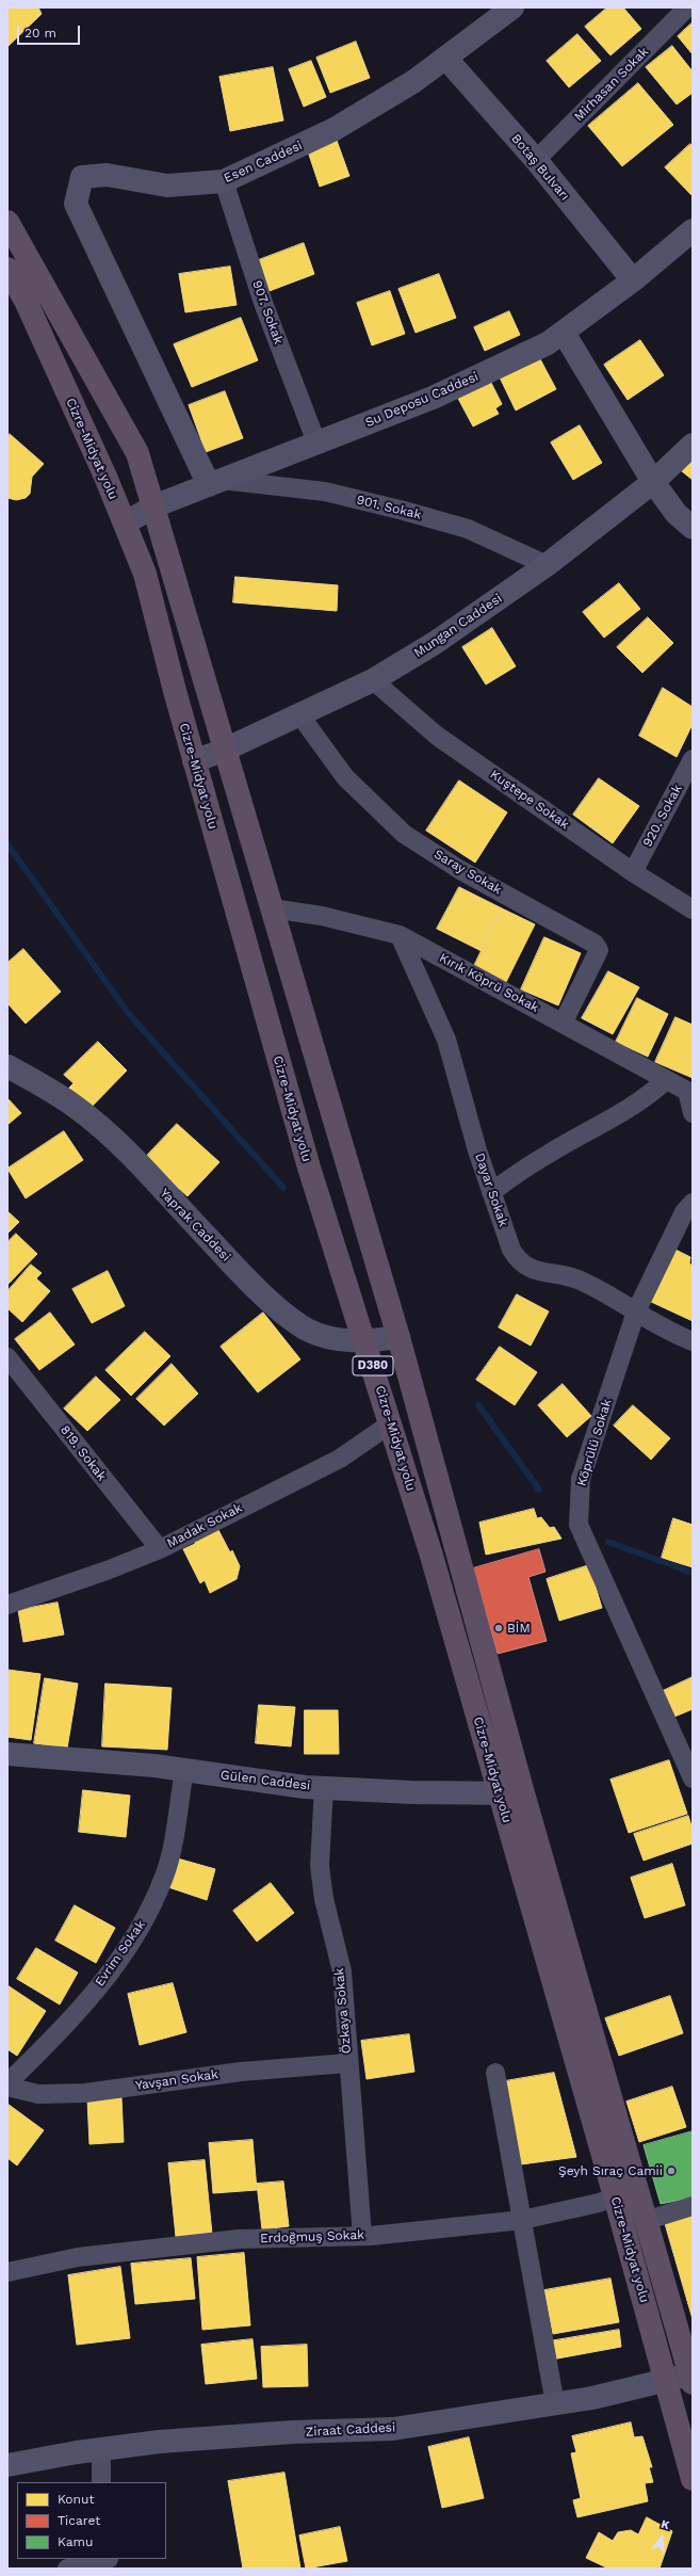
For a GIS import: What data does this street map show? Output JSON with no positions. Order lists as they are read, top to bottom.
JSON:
{
  "streets": {
    "highway": ["Cizre-Midyat yolu", "D380"],
    "street": [
      "Mirhasan Sokak",
      "Esen Caddesi",
      "Botaş Bulvarı",
      "907. Sokak",
      "Su Deposu Caddesi",
      "901. Sokak",
      "Mungan Caddesi",
      "Kuştepe Sokak",
      "920. Sokak",
      "Saray Sokak",
      "Kırık Köprü Sokak",
      "Dayar Sokak",
      "Yaprak Caddesi",
      "Köprülü Sokak",
      "819. Sokak",
      "Madak Sokak",
      "Gülen Caddesi",
      "Evrim Sokak",
      "Özkaya Sokak",
      "Yavşan Sokak",
      "Erdoğmuş Sokak",
      "Ziraat Caddesi"
    ]
  },
  "crossings": [
    ["Mirhasan Sokak", "Botaş Bulvarı"],
    ["Esen Caddesi", "Botaş Bulvarı"],
    ["Esen Caddesi", "907. Sokak"],
    ["Esen Caddesi", "Su Deposu Caddesi"],
    ["Esen Caddesi", "901. Sokak"],
    ["Botaş Bulvarı", "Su Deposu Caddesi"],
    ["907. Sokak", "Su Deposu Caddesi"],
    ["Su Deposu Caddesi", "Cizre-Midyat yolu"],
    ["Su Deposu Caddesi", "901. Sokak"],
    ["Cizre-Midyat yolu", "Mungan Caddesi"],
    ["Cizre-Midyat yolu", "Kırık Köprü Sokak"],
    ["Cizre-Midyat yolu", "Yaprak Caddesi"],
    ["Cizre-Midyat yolu", "Madak Sokak"],
    ["Cizre-Midyat yolu", "Gülen Caddesi"],
    ["Cizre-Midyat yolu", "Erdoğmuş Sokak"],
    ["Cizre-Midyat yolu", "Ziraat Caddesi"],
    ["901. Sokak", "Mungan Caddesi"],
    ["Mungan Caddesi", "Kuştepe Sokak"],
    ["Mungan Caddesi", "Saray Sokak"],
    ["Kuştepe Sokak", "920. Sokak"],
    ["Saray Sokak", "Kırık Köprü Sokak"],
    ["Kırık Köprü Sokak", "Dayar Sokak"],
    ["Dayar Sokak", "Köprülü Sokak"],
    ["819. Sokak", "Madak Sokak"],
    ["Gülen Caddesi", "Evrim Sokak"],
    ["Gülen Caddesi", "Özkaya Sokak"],
    ["Evrim Sokak", "Yavşan Sokak"],
    ["Özkaya Sokak", "Yavşan Sokak"],
    ["Özkaya Sokak", "Erdoğmuş Sokak"]
  ],
  "places": ["BİM", "Şeyh Sıraç Camii"],
  "legend": ["Konut", "Ticaret", "Kamu"],
  "scale_bar": "20 m",
  "north": "top"
}
